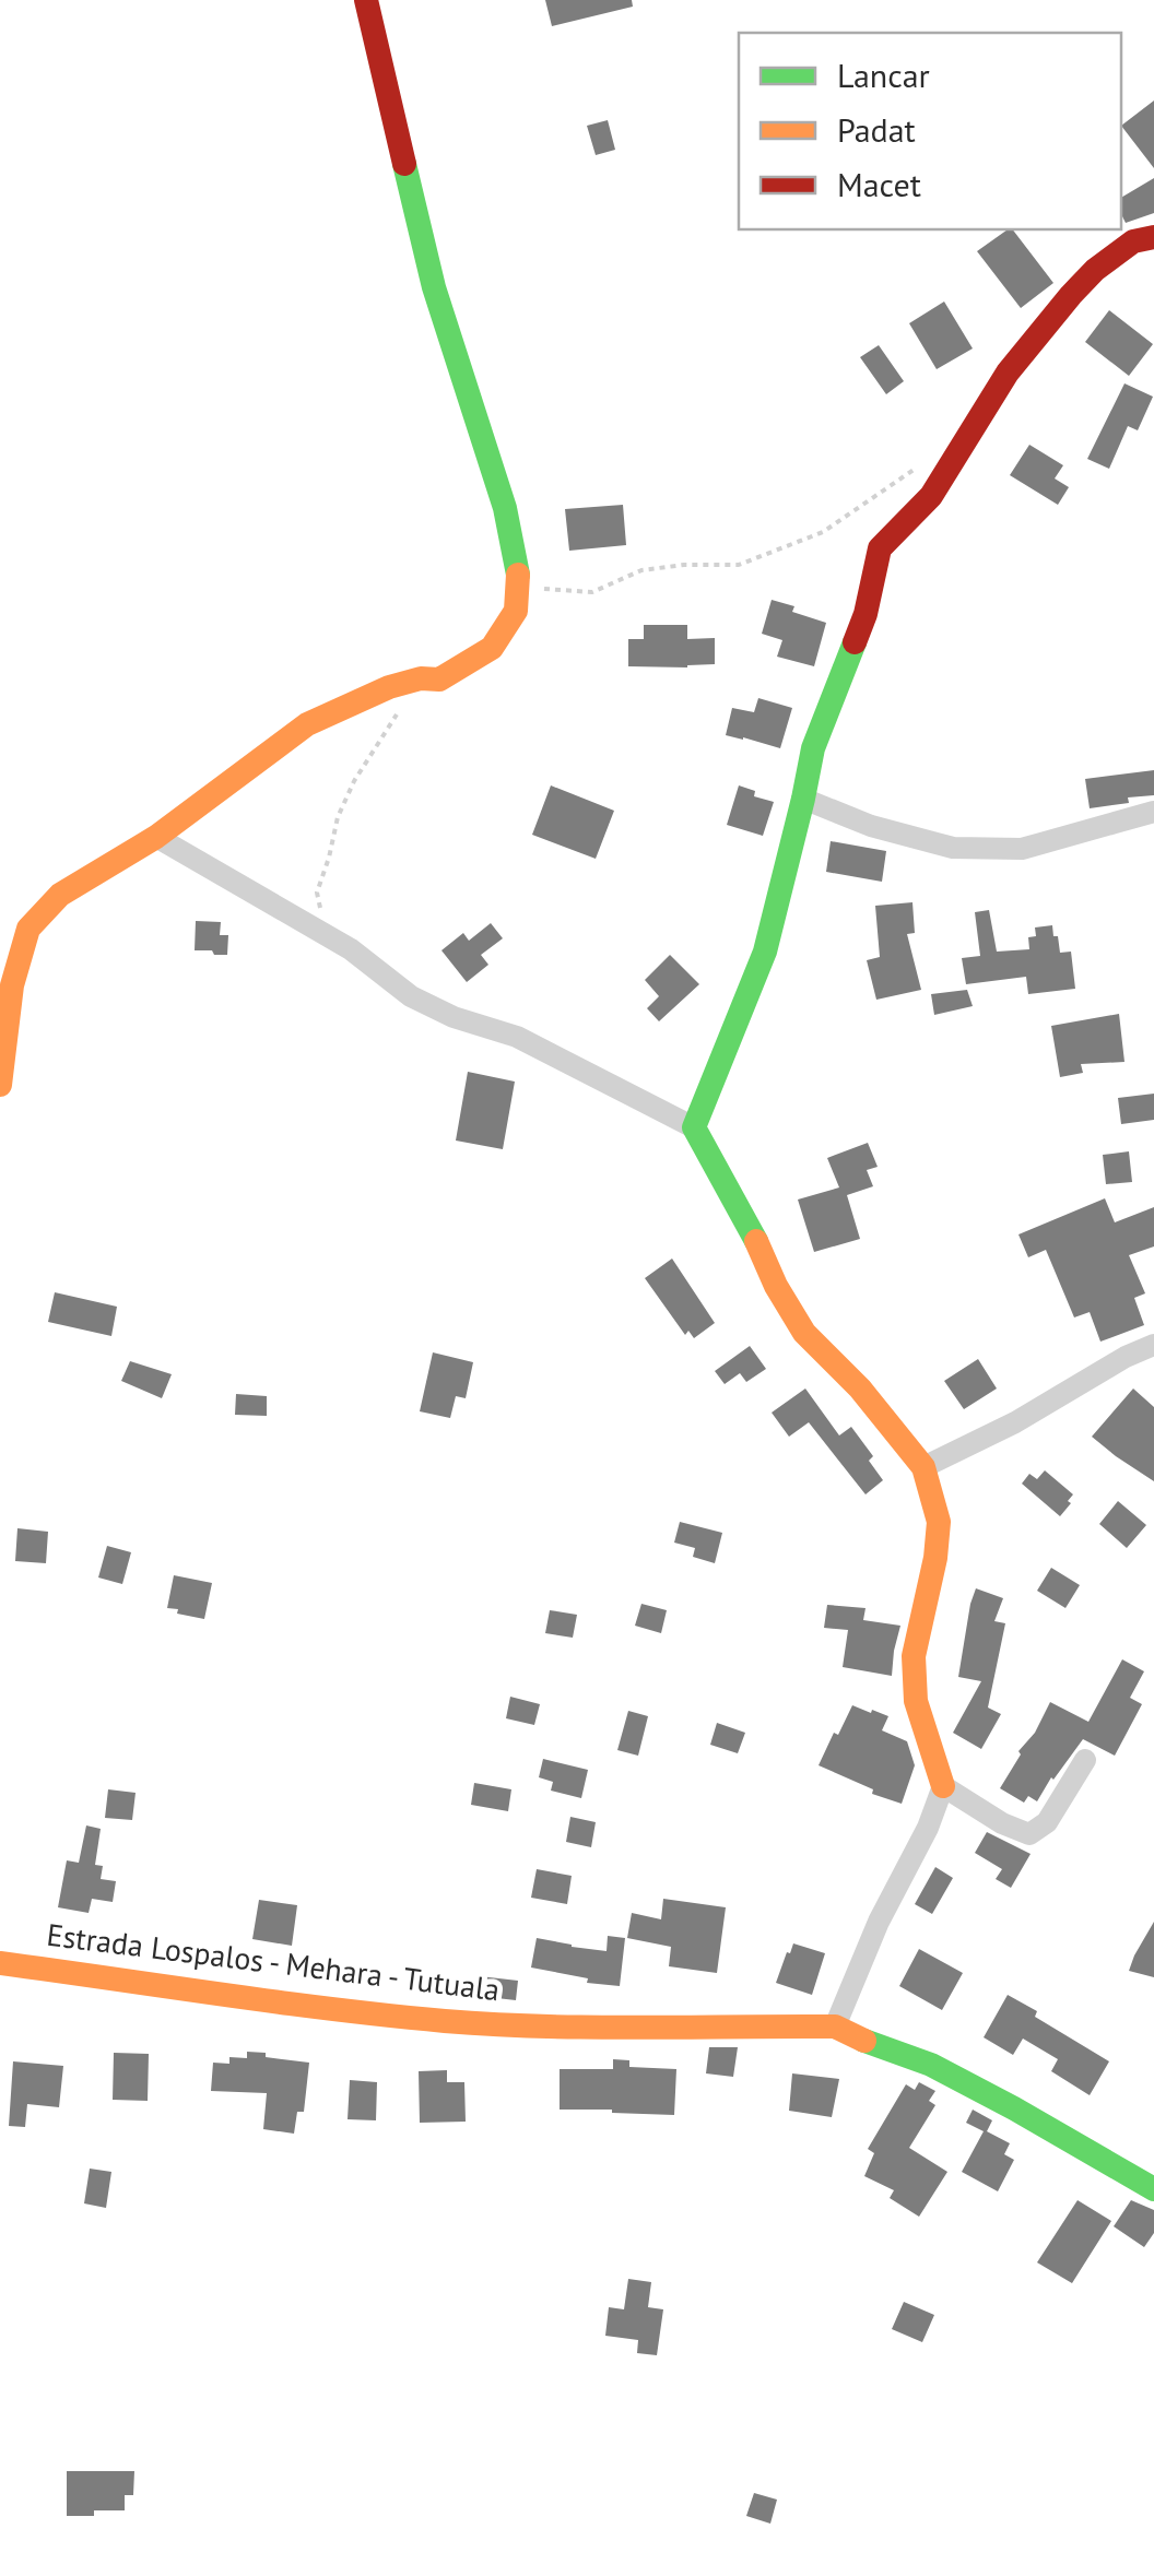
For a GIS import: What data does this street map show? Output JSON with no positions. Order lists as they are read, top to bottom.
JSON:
{
  "streets": {
    "street": ["Estrada Lospalos - Mehara - Tutuala"]
  },
  "legend": ["Lancar", "Padat", "Macet"]
}
